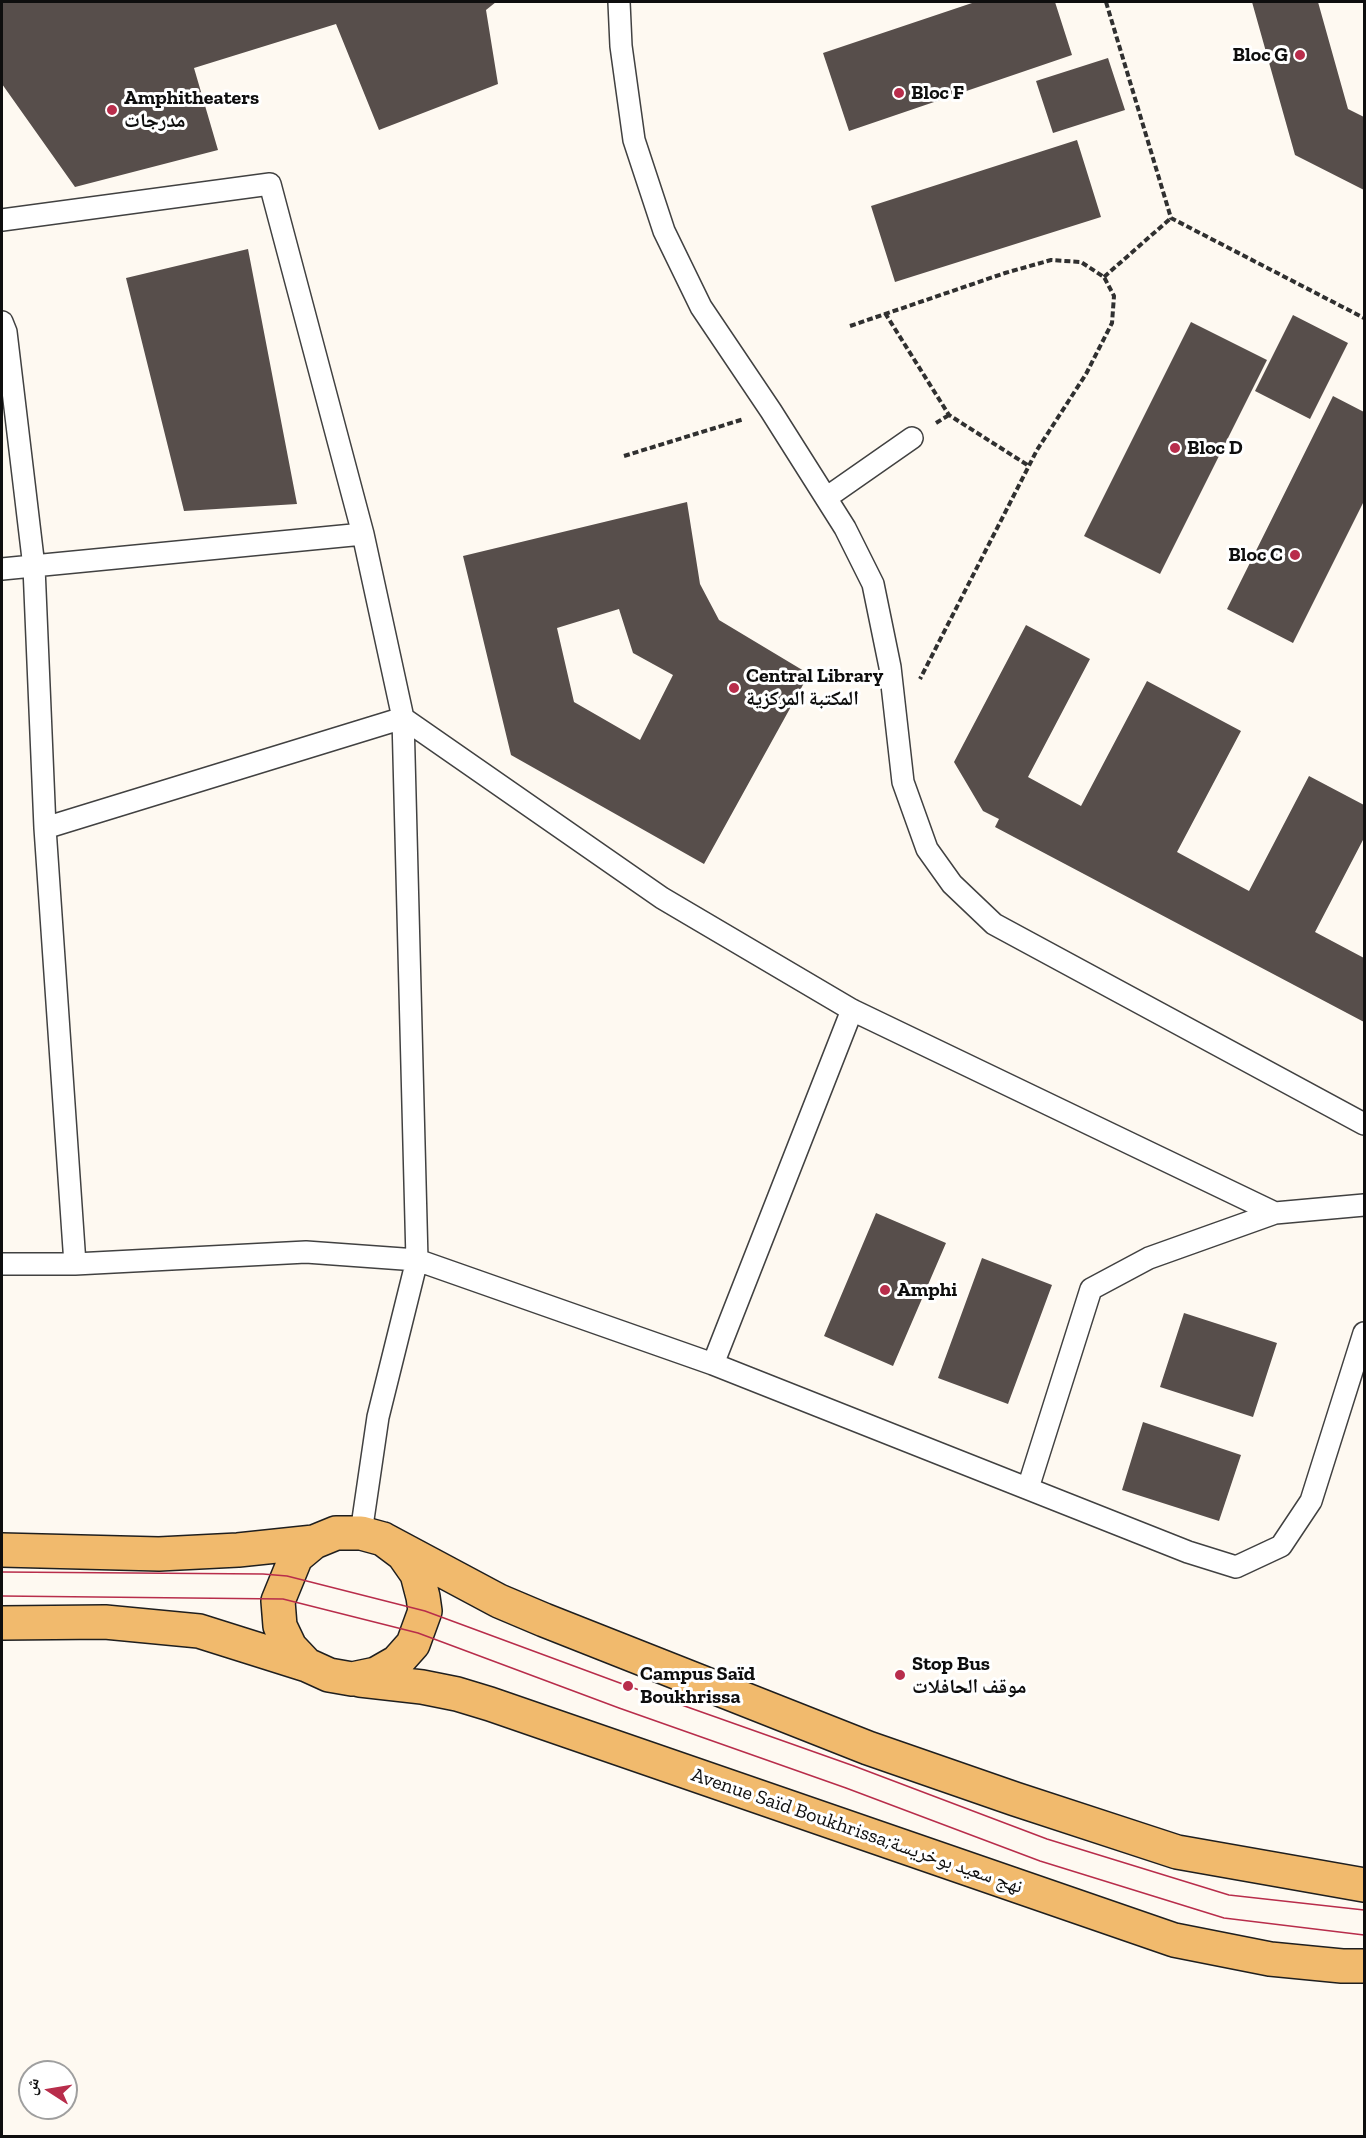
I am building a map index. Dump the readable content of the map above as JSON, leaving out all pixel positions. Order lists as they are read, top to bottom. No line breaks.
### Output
{"streets":{"main road":["Avenue Saïd Boukhrissa;نهج سعيد بوخريسة"]},"places":["Bloc G","Bloc F","Amphitheaters مدرجات","Bloc D","Bloc C","Central Library المكتبة المركزية","Amphi","Stop Bus موقف الحافلات","Campus Saïd Boukhrissa"],"north":"left"}
